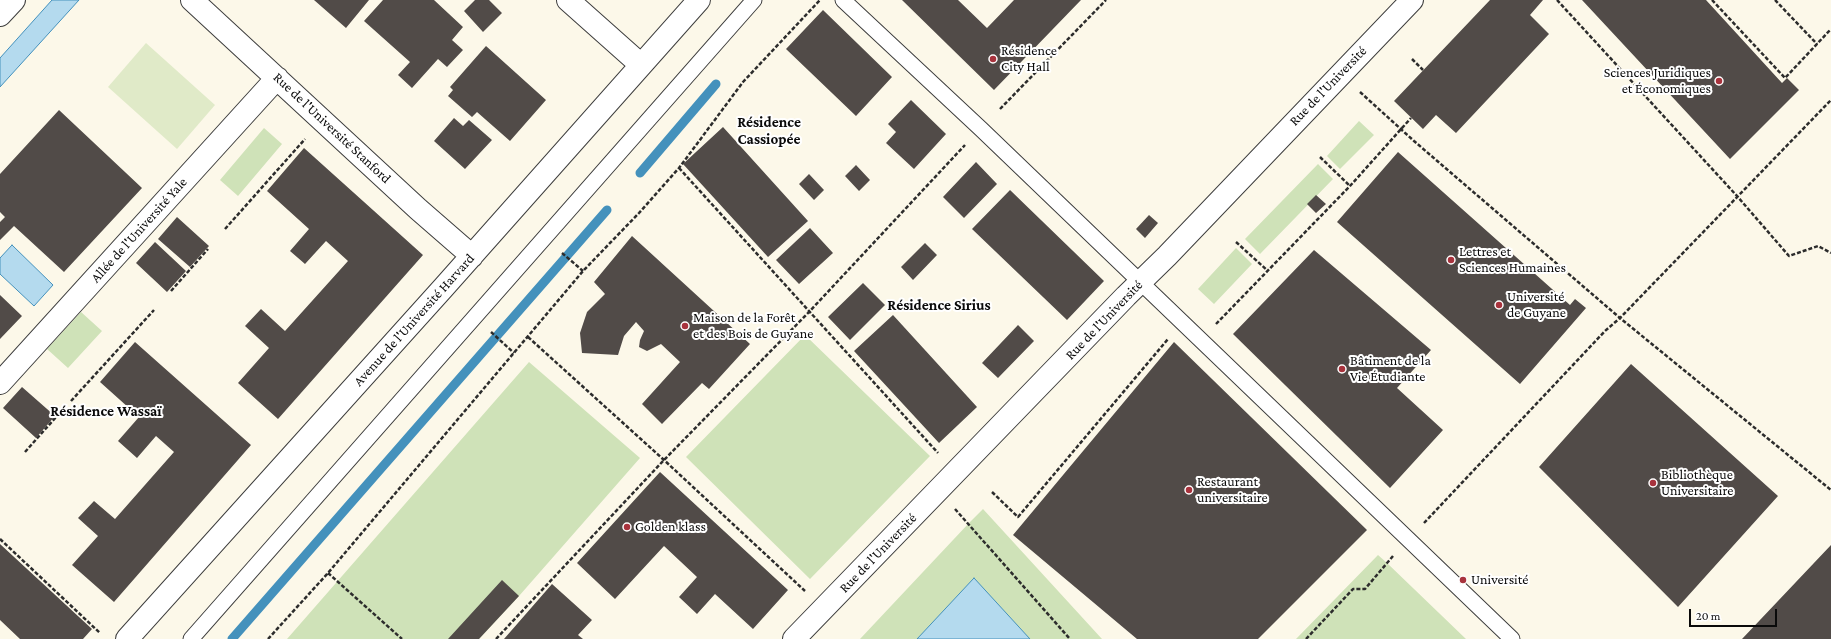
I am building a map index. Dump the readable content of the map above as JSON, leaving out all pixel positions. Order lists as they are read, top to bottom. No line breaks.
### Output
{"streets":{"street":["Rue de l'Université","Rue de l'Université Stanford","Allée de l'Université Yale","Avenue de l'Université Harvard"]},"crossings":[["Rue de l'Université Stanford","Allée de l'Université Yale"],["Rue de l'Université Stanford","Avenue de l'Université Harvard"]],"districts":["Résidence Cassiopée","Résidence Sirius","Résidence Wassaï"],"places":["Résidence City Hall","Sciences Juridiques et Économiques","Lettres et Sciences Humaines","Université de Guyane","Maison de la Forêt et des Bois de Guyane","Bâtiment de la Vie Étudiante","Bibliothèque Universitaire","Restaurant universitaire","Golden klass","Université"],"scale_bar":"20 m"}
